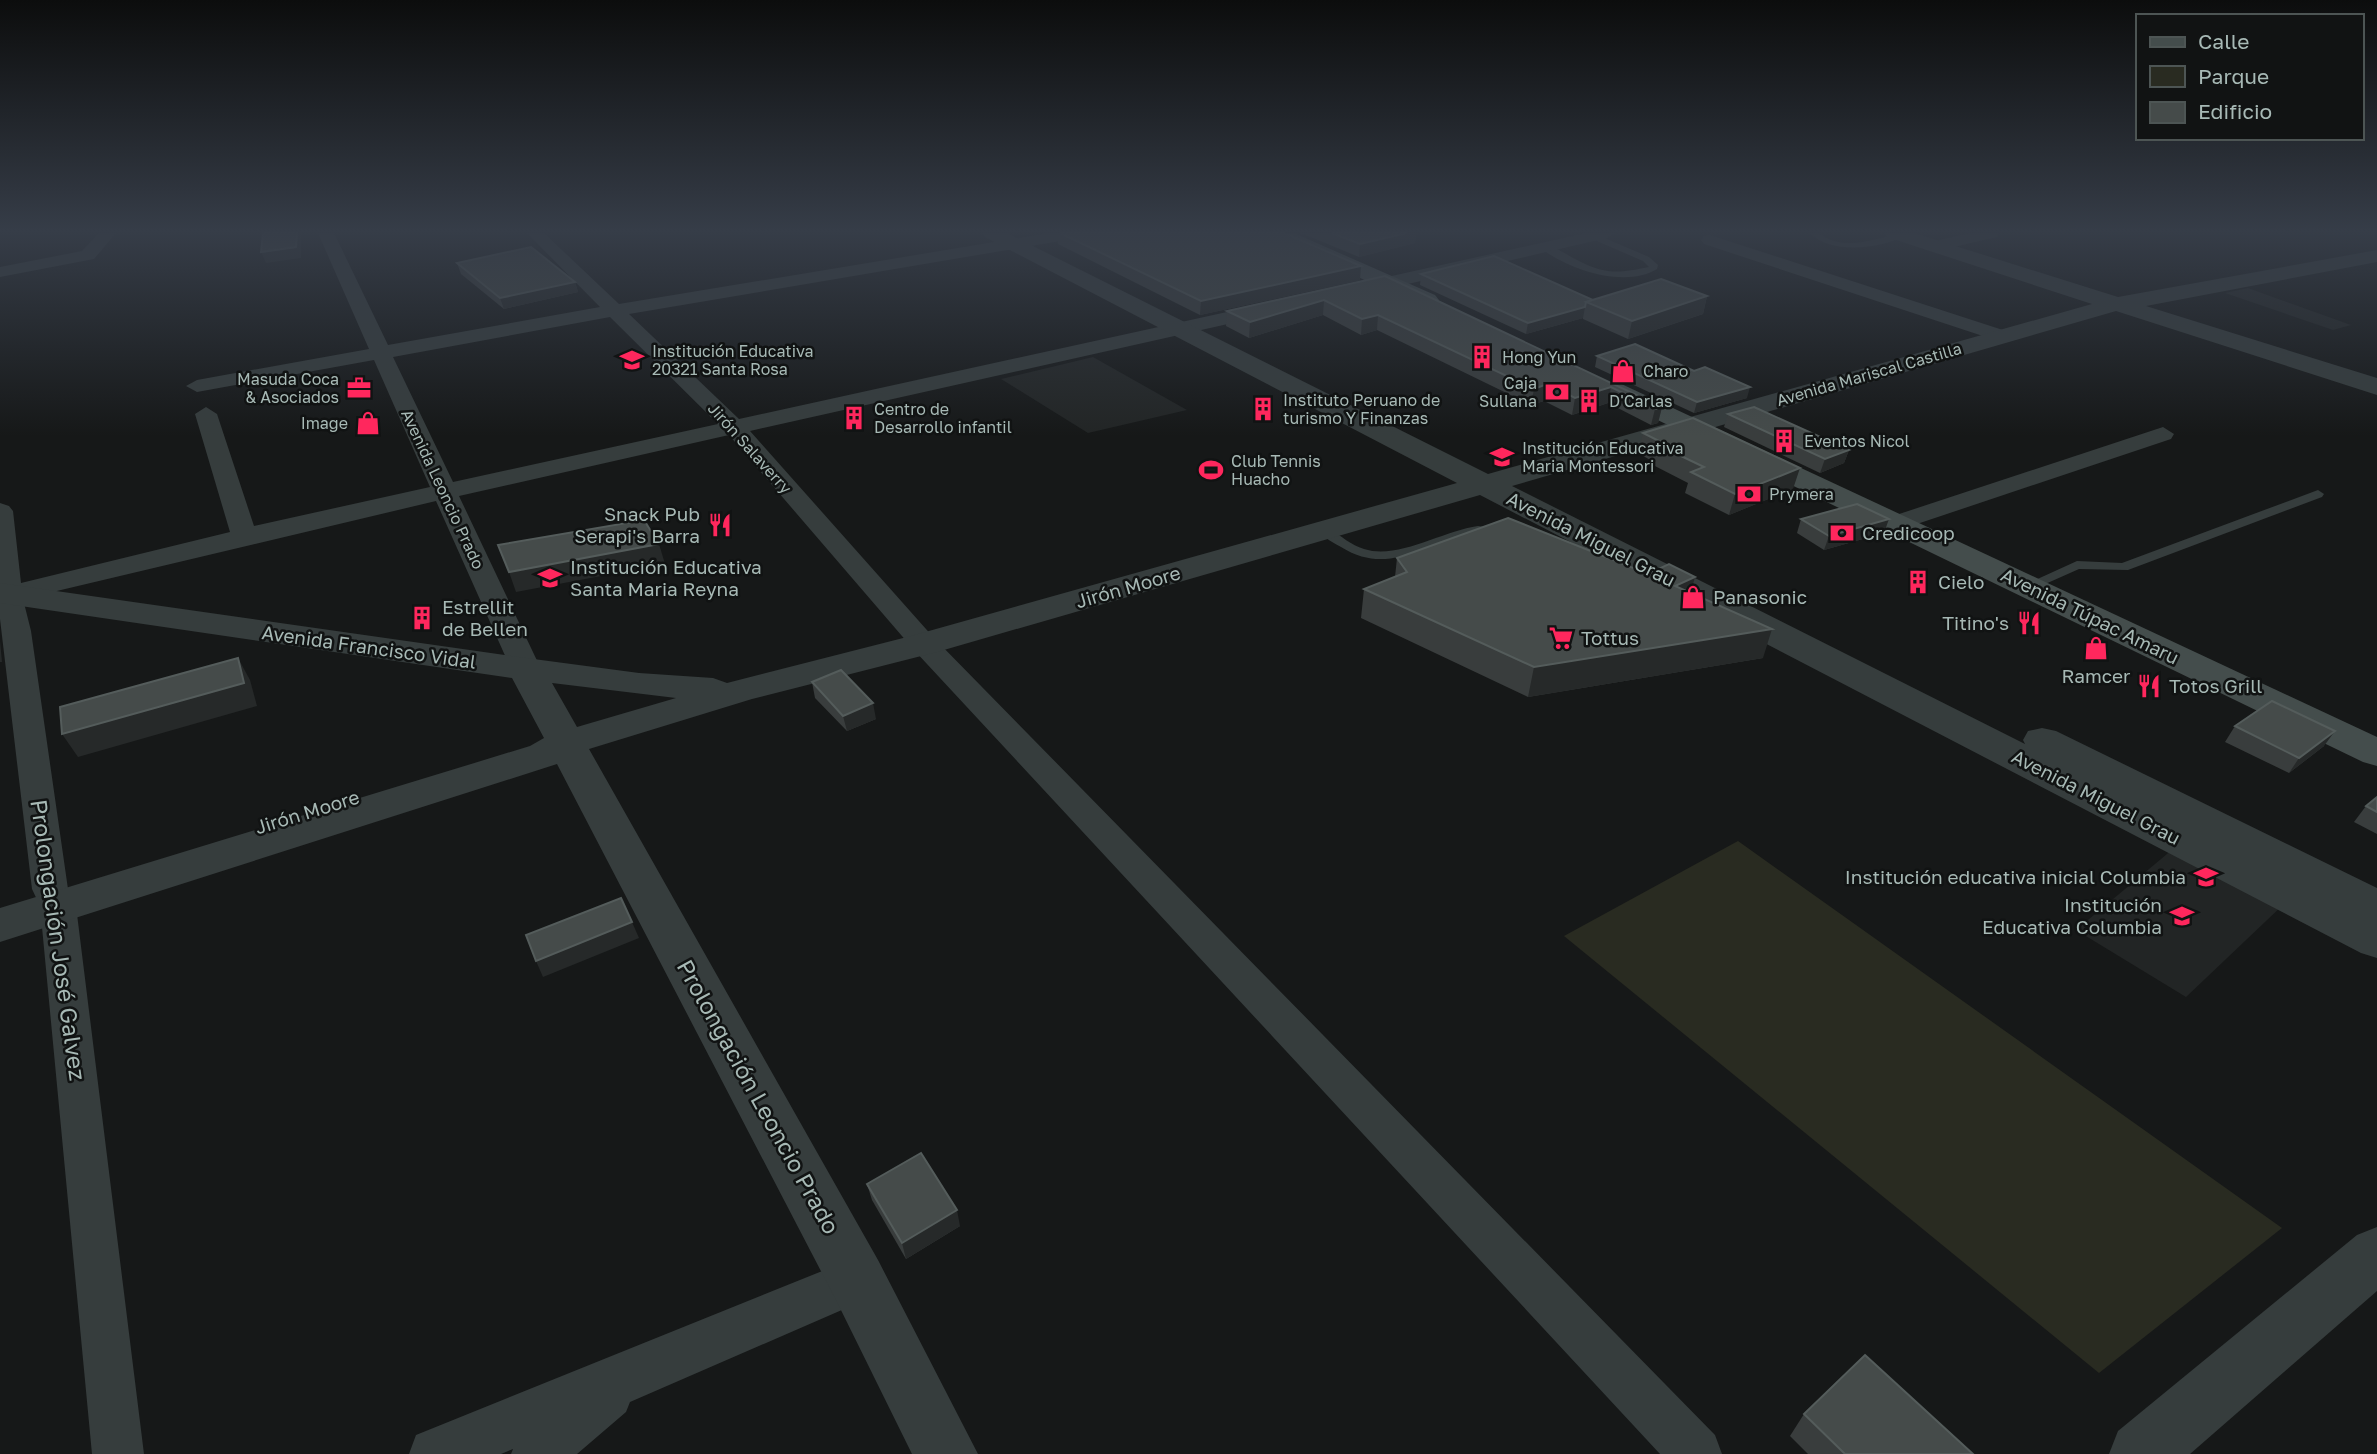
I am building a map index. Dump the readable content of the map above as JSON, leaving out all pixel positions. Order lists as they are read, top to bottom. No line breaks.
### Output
{"streets":{"main road":["Avenida Túpac Amaru"],"street":["Avenida Mariscal Castilla","Jirón Salaverry","Avenida Leoncio Prado","Avenida Miguel Grau","Jirón Moore","Avenida Francisco Vidal","Prolongación José Galvez","Prolongación Leoncio Prado"]},"crossings":[["Avenida Mariscal Castilla","Jirón Moore"],["Avenida Mariscal Castilla","Avenida Túpac Amaru"],["Jirón Salaverry","Jirón Moore"],["Avenida Leoncio Prado","Jirón Moore"],["Avenida Leoncio Prado","Avenida Francisco Vidal"],["Avenida Leoncio Prado","Prolongación Leoncio Prado"],["Avenida Miguel Grau","Jirón Moore"],["Jirón Moore","Avenida Túpac Amaru"],["Jirón Moore","Avenida Francisco Vidal"],["Jirón Moore","Prolongación José Galvez"],["Jirón Moore","Prolongación Leoncio Prado"],["Avenida Francisco Vidal","Prolongación José Galvez"]],"places":{"building":["Hong Yun","D'Carlas","Instituto Peruano de turismo Y Finanzas","Centro de Desarrollo infantil","Eventos Nicol","Cielo","Estrellit de Bellen"],"school or university":["Institución Educativa 20321 Santa Rosa","Institución Educativa Maria Montessori","Institución Educativa Santa Maria Reyna","Institución educativa inicial Columbia","Institución Educativa Columbia"],"shop":["Charo","Image","Panasonic","Ramcer"],"office":["Masuda Coca & Asociados"],"bank":["Caja Sullana","Prymera","Credicoop"],"sports":["Club Tennis Huacho"],"restaurant":["Snack Pub Serapi's Barra","Titino's","Totos Grill"],"supermarket":["Tottus"]},"legend":["Calle","Parque","Edificio"]}
